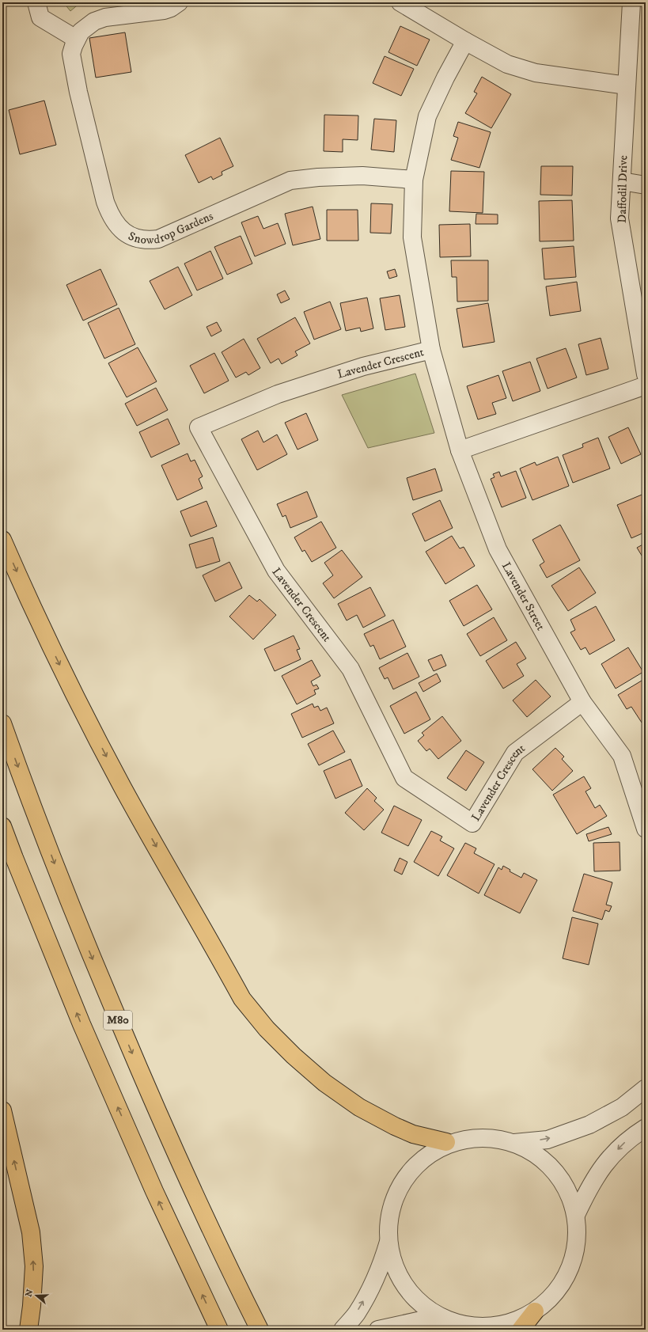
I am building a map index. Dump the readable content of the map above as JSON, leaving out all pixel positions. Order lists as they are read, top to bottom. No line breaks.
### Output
{"streets":{"highway":["M80"],"street":["Daffodil Drive","Snowdrop Gardens","Lavender Crescent","Lavender Street"]},"crossings":[["Snowdrop Gardens","Lavender Street"],["Lavender Crescent","Lavender Street"]],"north":"left"}
